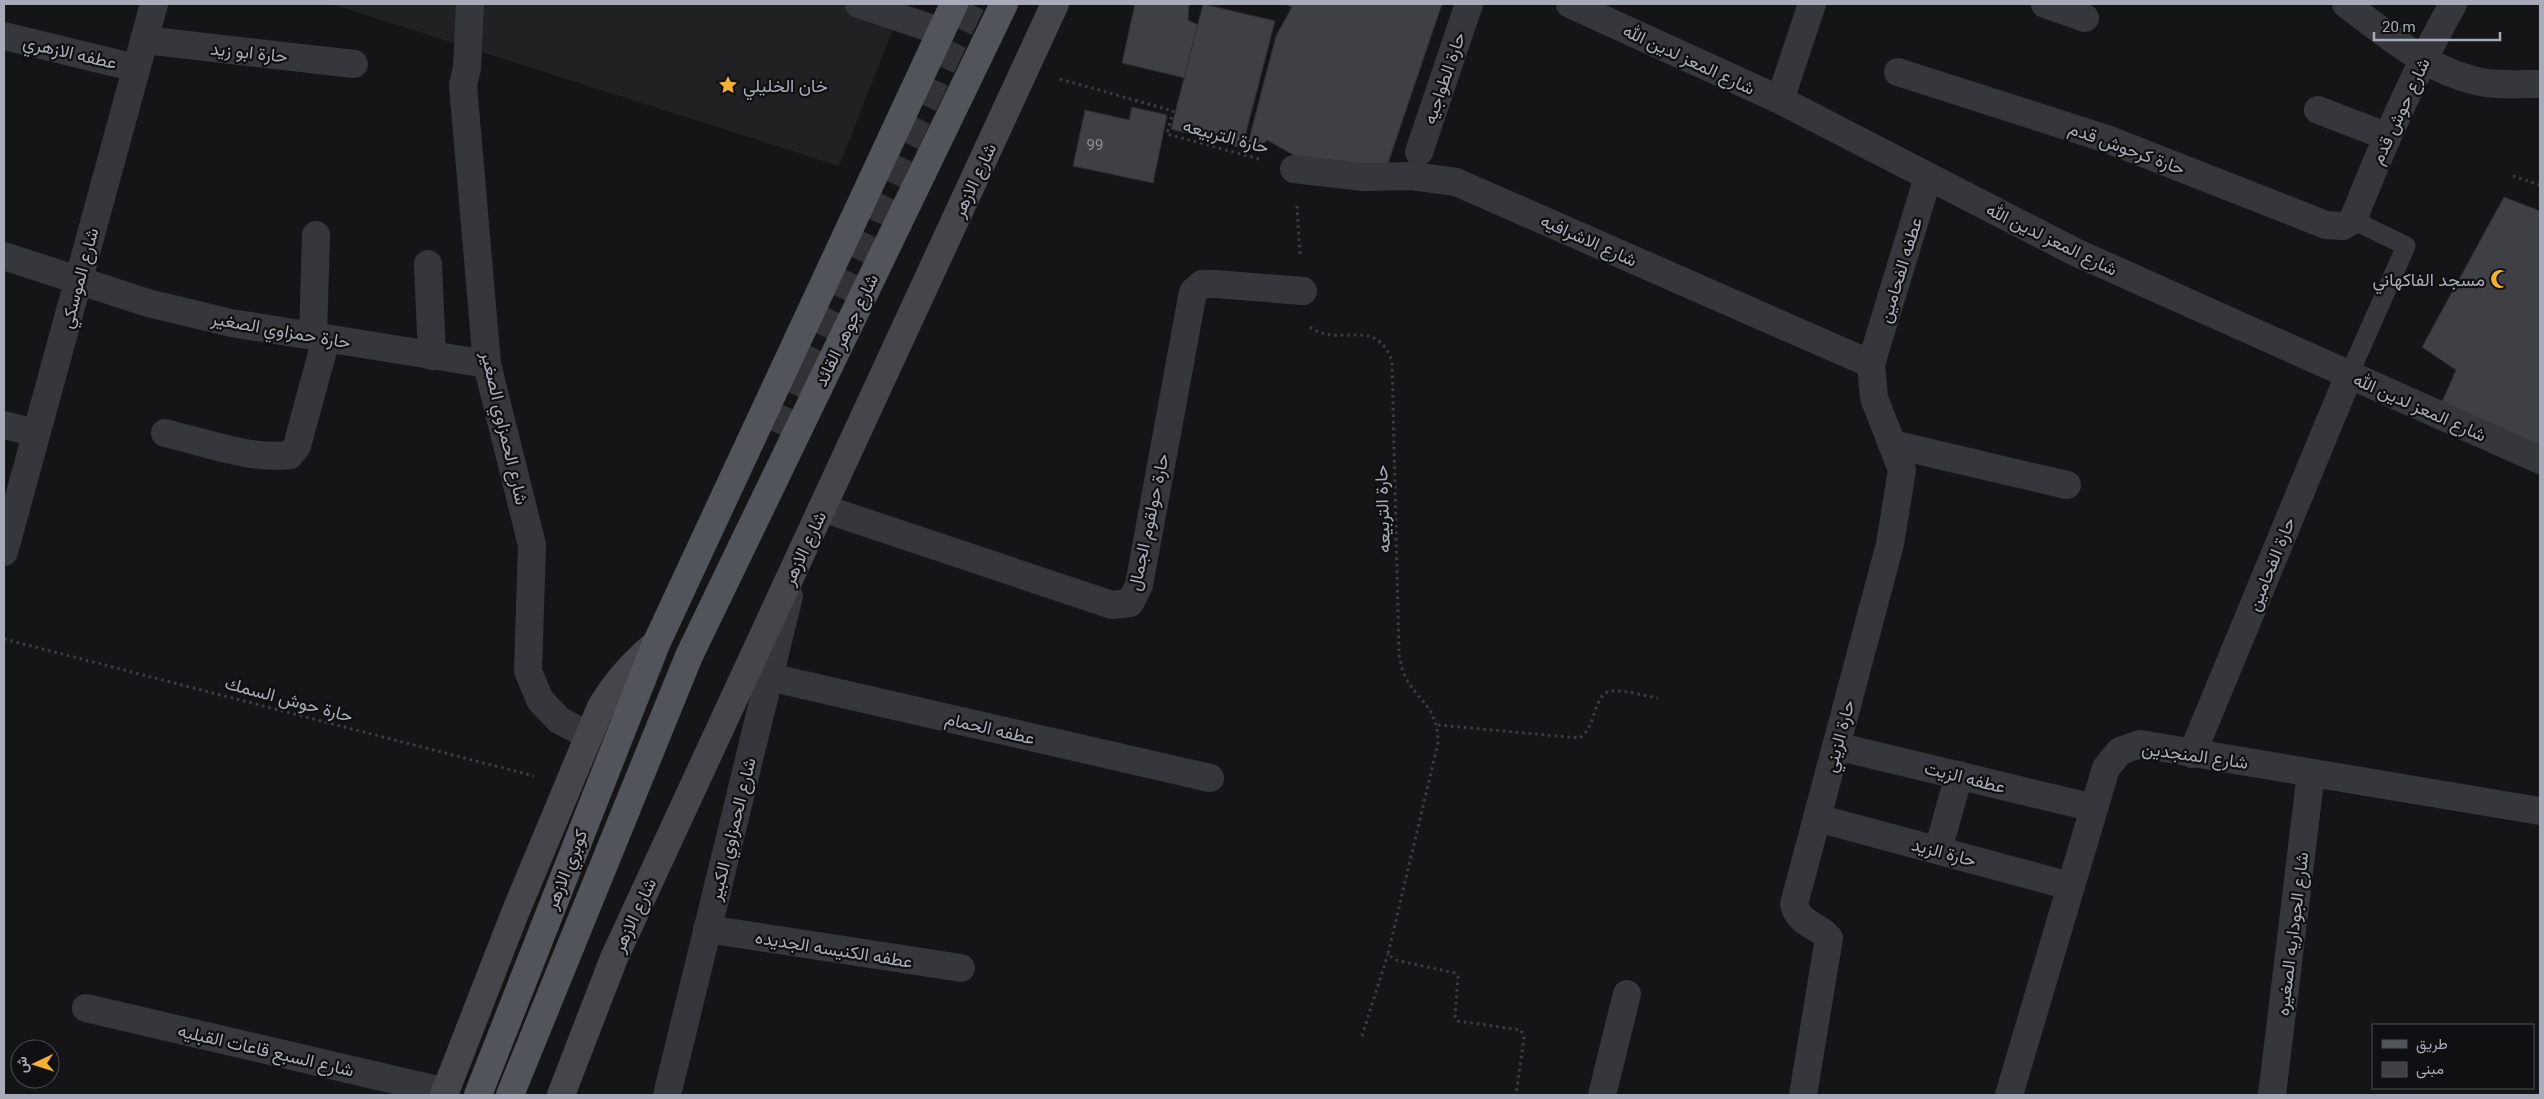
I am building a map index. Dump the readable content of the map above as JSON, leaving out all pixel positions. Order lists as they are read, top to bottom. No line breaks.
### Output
{"streets":{"main road":["شارع الازهر","شارع جوهر القائد","كوبري الازهر"],"street":["عطفه الازهري","حارة ابو زيد","شارع المعز لدين الله","حارة الطواجيه","شارع حوش قدم","حارة كرحوش قدم","شارع الاشرافيه","عطفه الفحامين","شارع الموسكي","حارة حمزاوي الصغير","شارع الحمزاوي الصغير","حارة حولقوم الجمال","حارة الفحامين","عطفه الحمام","حارة الزيني","شارع المنجدين","عطفه الزيت","شارع الحمزاوي الكبير","حارة الزيد","شارع الجوداريه الصغيره","عطفه الكنيسه الجديده","شارع السبع قاعات القبليه"],"path":["حارة التربيعه","حارة حوش السمك"]},"crossings":[["عطفه الازهري","شارع الموسكي"],["حارة ابو زيد","شارع الموسكي"],["شارع المعز لدين الله","عطفه الفحامين"],["شارع المعز لدين الله","حارة الفحامين"],["شارع حوش قدم","حارة كرحوش قدم"],["حارة التربيعه","شارع الازهر"],["حارة التربيعه","شارع الاشرافيه"],["حارة التربيعه","حارة حولقوم الجمال"],["شارع الازهر","حارة حولقوم الجمال"],["شارع الازهر","شارع الحمزاوي الكبير"],["شارع الاشرافيه","عطفه الفحامين"],["شارع الاشرافيه","حارة الزيني"],["عطفه الفحامين","حارة الزيني"],["شارع الموسكي","حارة حمزاوي الصغير"],["حارة حمزاوي الصغير","شارع الحمزاوي الصغير"],["شارع جوهر القائد","كوبري الازهر"],["حارة الفحامين","شارع المنجدين"],["عطفه الحمام","شارع الحمزاوي الكبير"],["حارة الزيني","عطفه الزيت"],["حارة الزيني","حارة الزيد"],["شارع المنجدين","عطفه الزيت"],["شارع المنجدين","حارة الزيد"],["شارع المنجدين","شارع الجوداريه الصغيره"],["شارع الحمزاوي الكبير","عطفه الكنيسه الجديده"]],"places":{"place":["خان الخليلي"],"mosque":["مسجد الفاكهاني"]},"house_numbers":["99"],"legend":["طريق","مبنى"],"scale_bar":"20 m","north":"left"}
